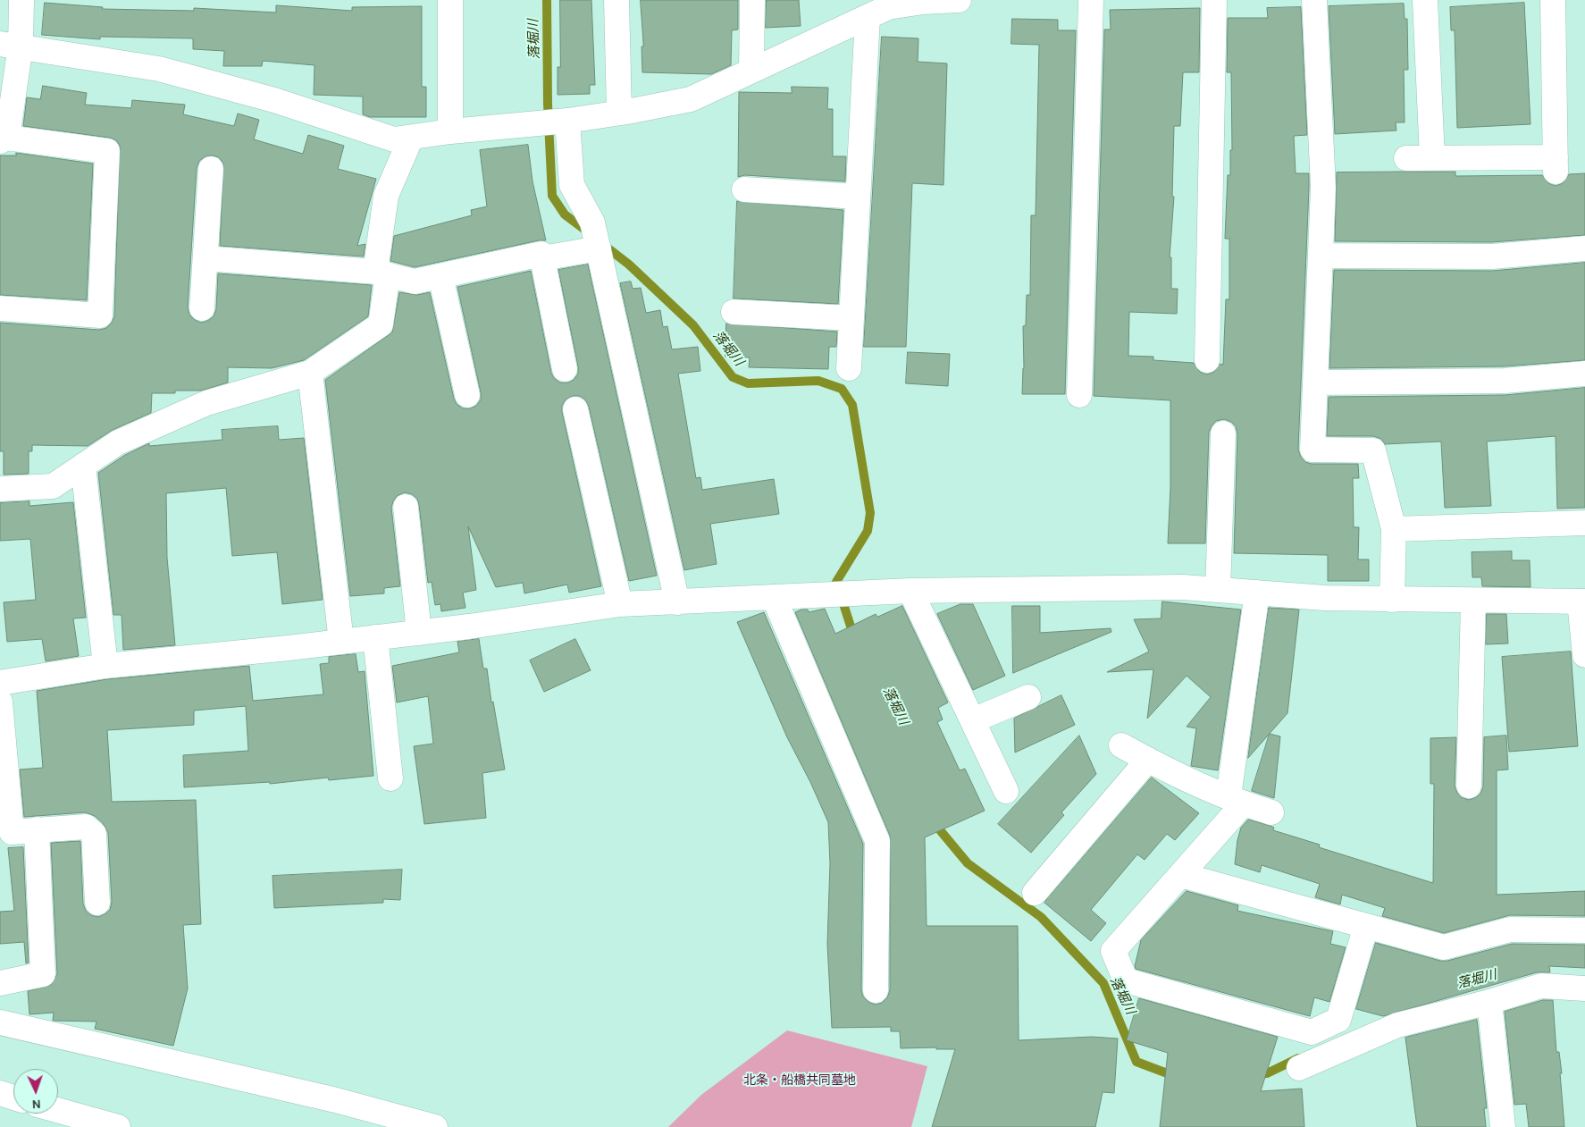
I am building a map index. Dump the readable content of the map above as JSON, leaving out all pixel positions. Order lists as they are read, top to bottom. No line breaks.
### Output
{"water":["落堀川"],"parks":["北条・船橋共同墓地"],"north":"bottom"}
